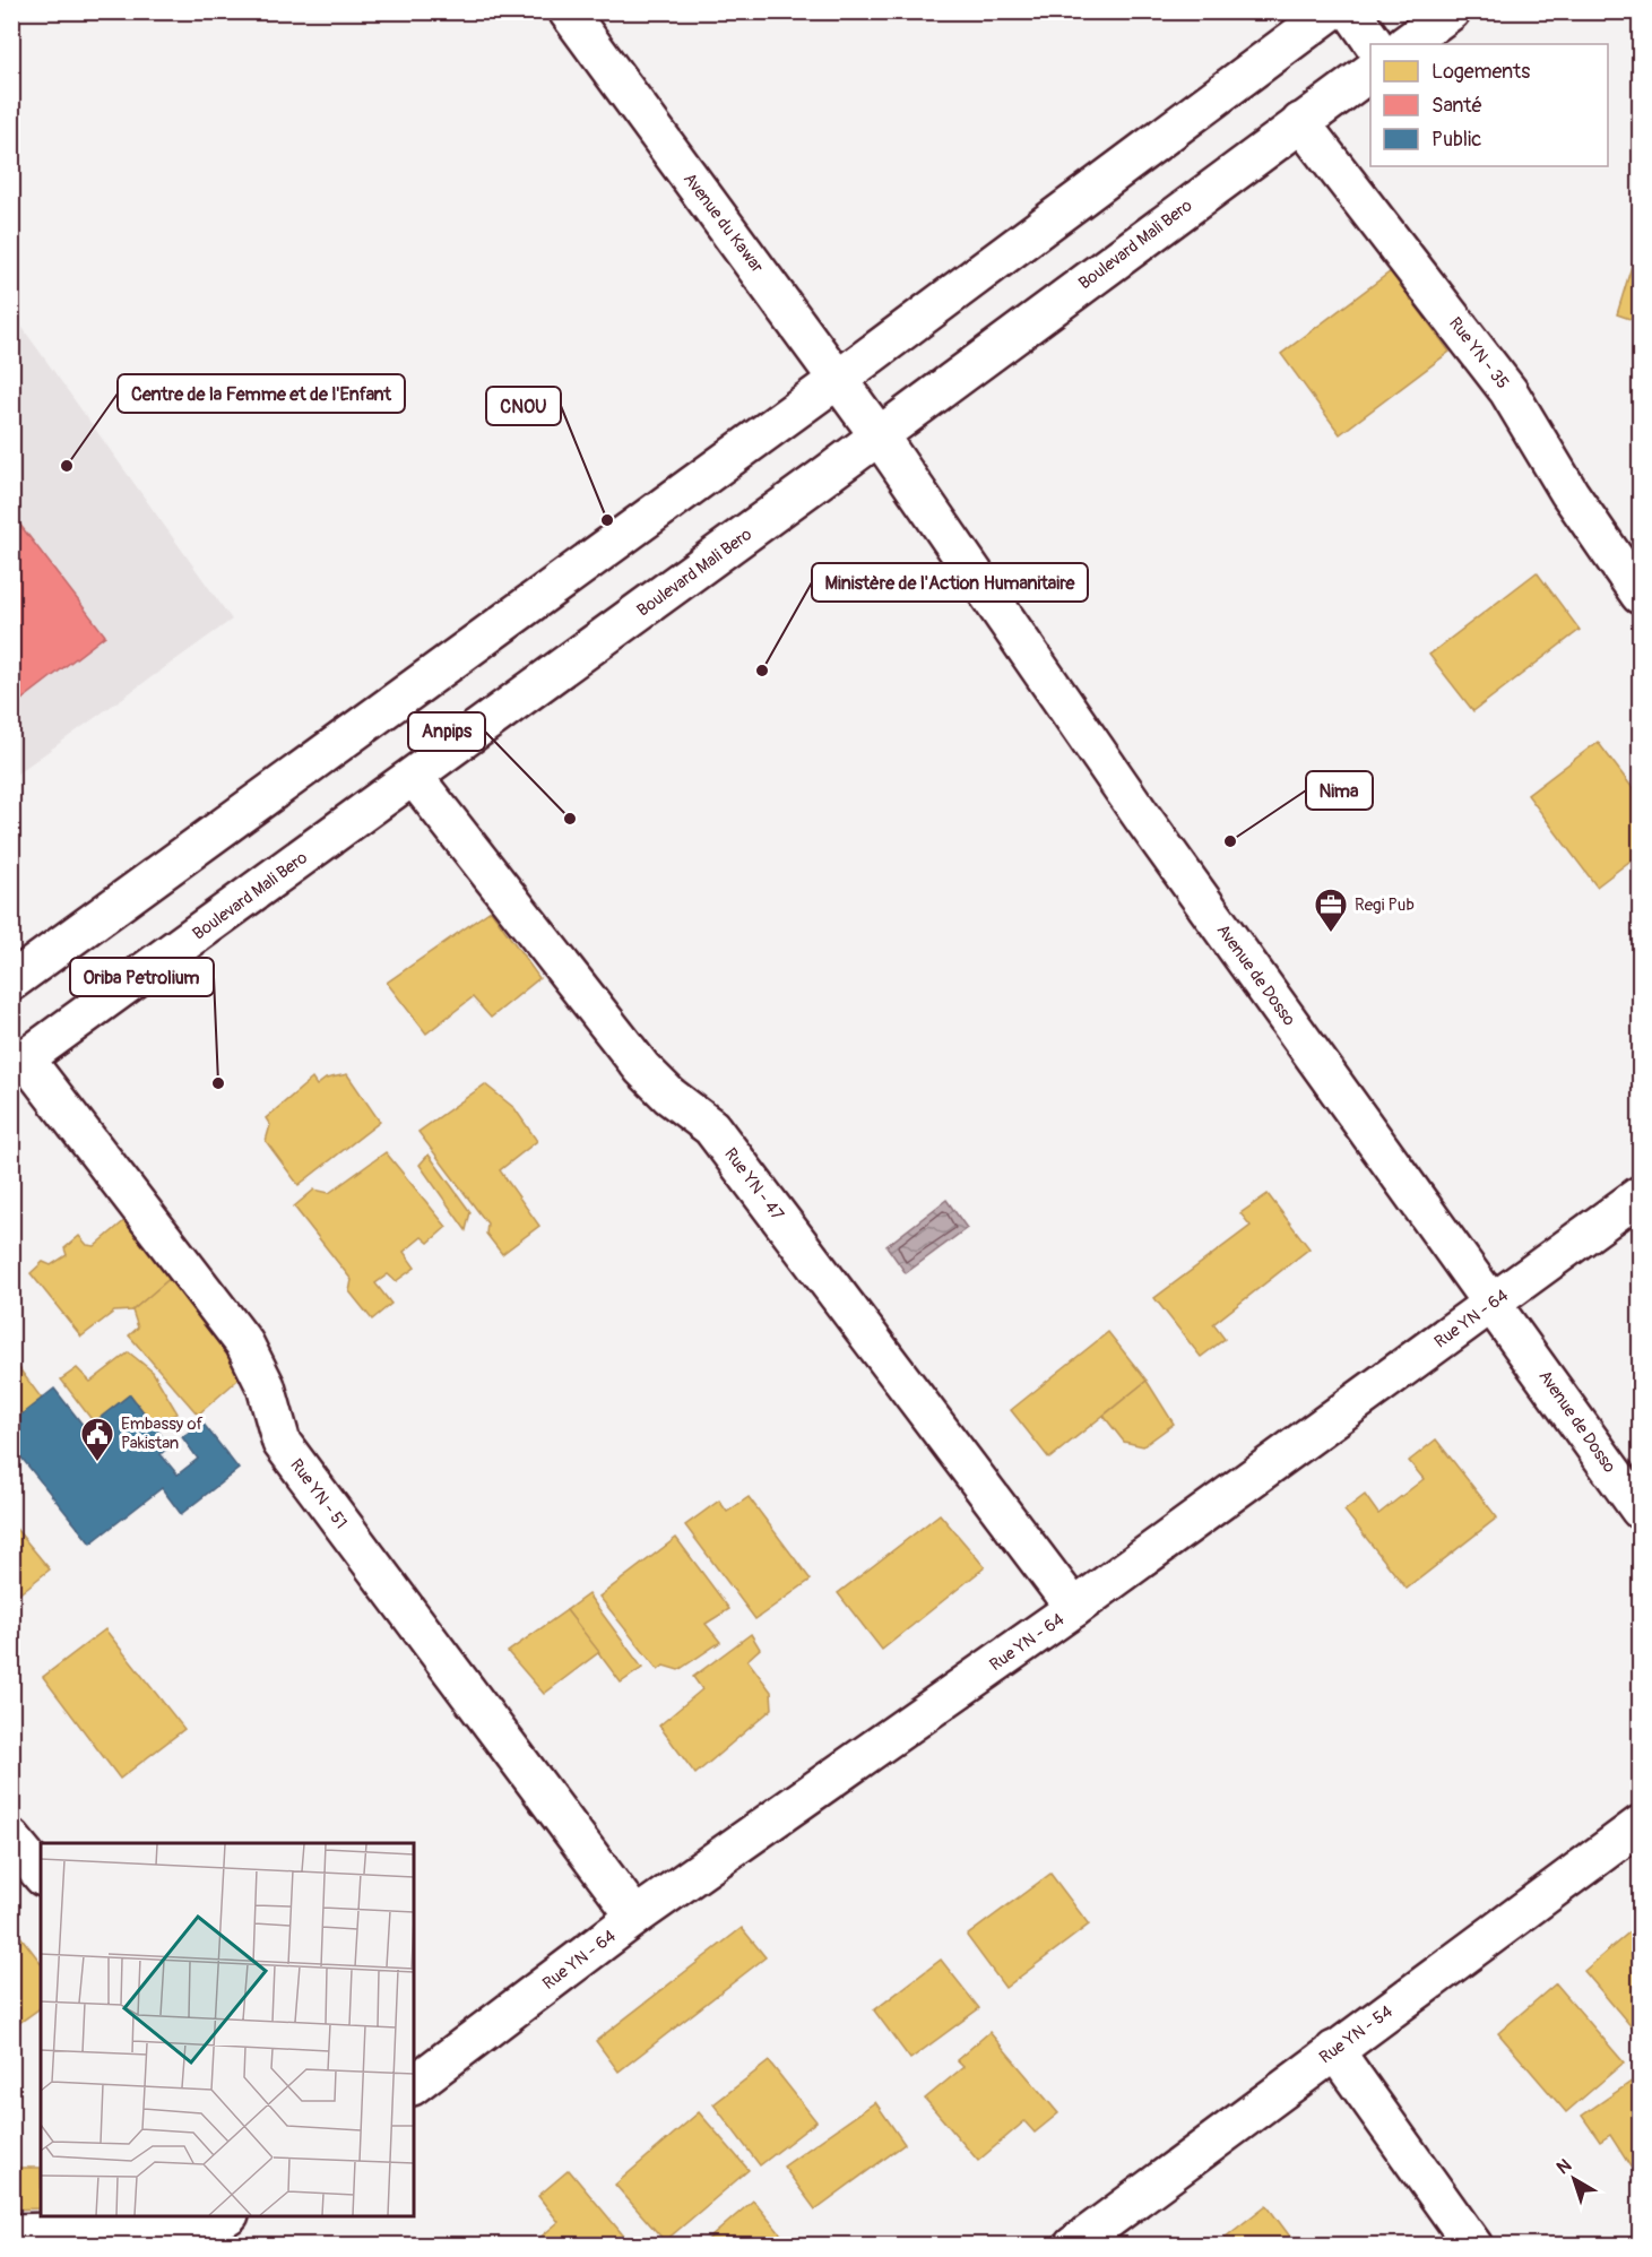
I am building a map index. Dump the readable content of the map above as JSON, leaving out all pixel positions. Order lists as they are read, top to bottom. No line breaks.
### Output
{"streets":{"street":["Avenue du Kawar","Boulevard Mali Bero","Rue YN - 35","Avenue de Dosso","Rue YN - 47","Rue YN - 64","Rue YN - 51","Rue YN - 54"]},"crossings":[["Avenue du Kawar","Boulevard Mali Bero"],["Avenue du Kawar","Avenue de Dosso"],["Boulevard Mali Bero","Rue YN - 35"],["Boulevard Mali Bero","Avenue de Dosso"],["Boulevard Mali Bero","Rue YN - 47"],["Boulevard Mali Bero","Rue YN - 51"],["Avenue de Dosso","Rue YN - 64"],["Rue YN - 47","Rue YN - 64"],["Rue YN - 64","Rue YN - 51"]],"places":{"other":["Centre de la Femme et de l'Enfant","CNOU","Ministère de l'Action Humanitaire","Anpips","Nima","Oriba Petrolium"],"office":["Regi Pub"],"public building":["Embassy of Pakistan"]},"legend":["Logements","Santé","Public"],"north":"top left"}
